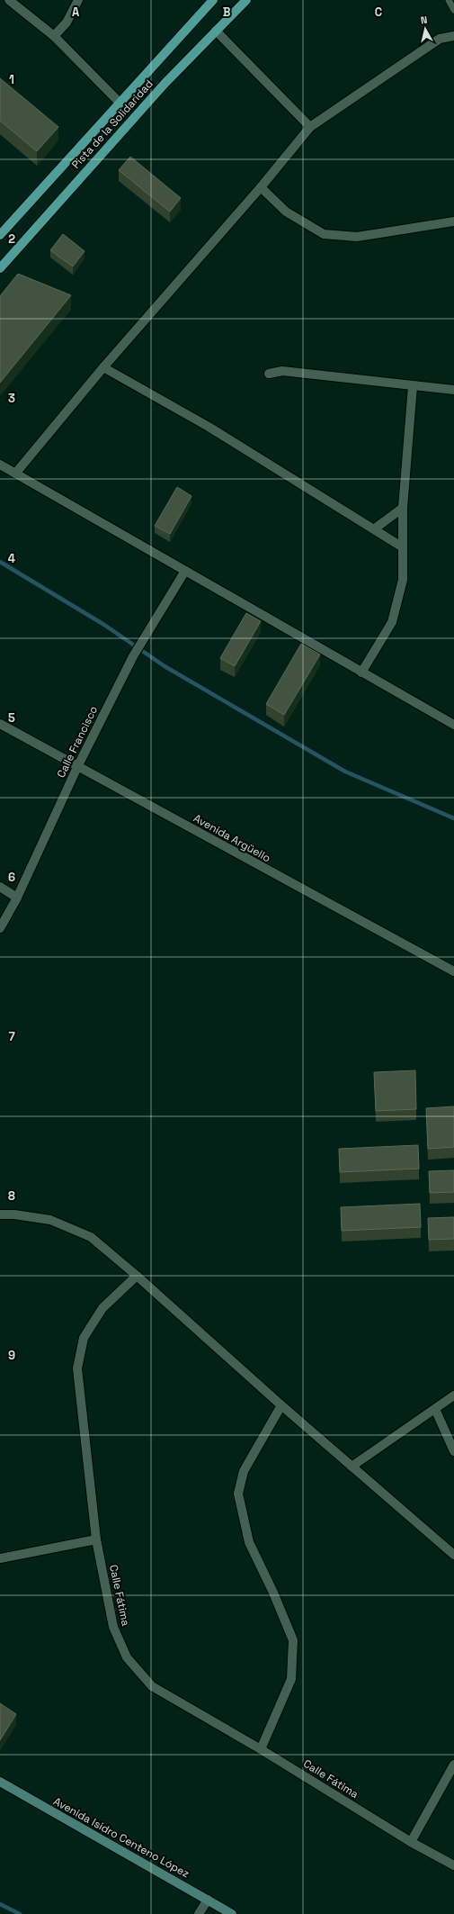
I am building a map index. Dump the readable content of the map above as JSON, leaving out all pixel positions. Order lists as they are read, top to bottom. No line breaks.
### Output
{"streets":{"main road":["Pista de la Solidaridad"],"street":["Calle Francisco","Avenida Argüello","Calle Fátima","Avenida Isidro Centeno López"]},"crossings":[["Calle Francisco","Avenida Argüello"]],"north":"top","grid":{"columns":["A","B","C"],"rows":["1","2","3","4","5","6","7","8","9"]}}
